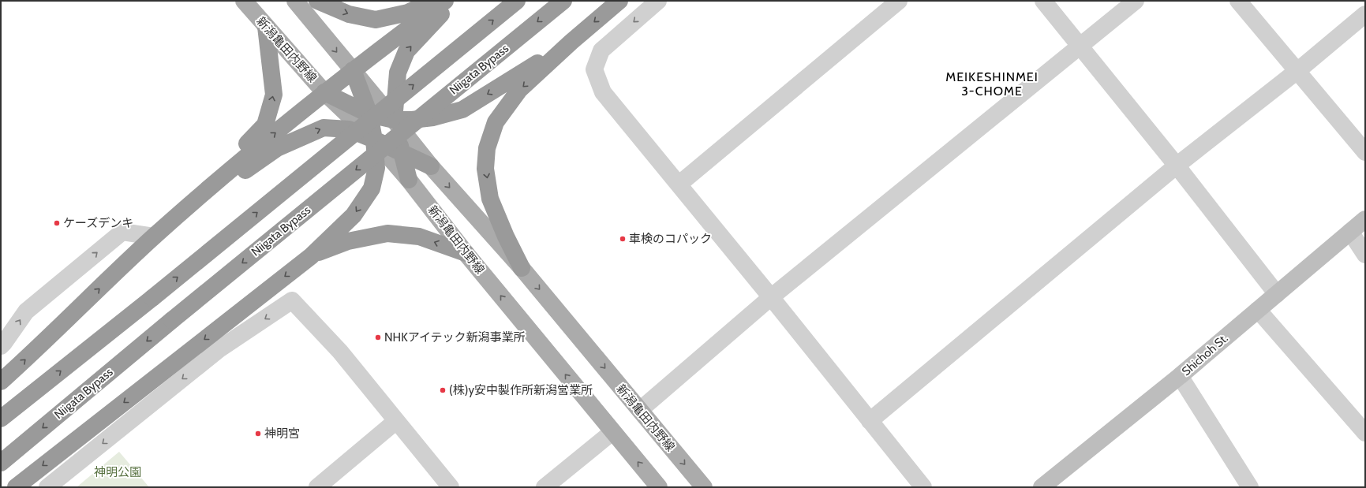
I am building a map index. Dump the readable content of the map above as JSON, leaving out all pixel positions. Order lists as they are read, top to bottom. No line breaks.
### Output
{"streets":{"highway":["Niigata Bypass"],"main road":["新潟亀田内野線"],"street":["Shichoh St."]},"districts":["MEIKESHINMEI 3-CHOME"],"parks":["神明公園"],"places":["ケーズデンキ","車検のコパック","NHKアイテック新潟事業所","(株)y安中製作所新潟営業所","神明宮"]}
